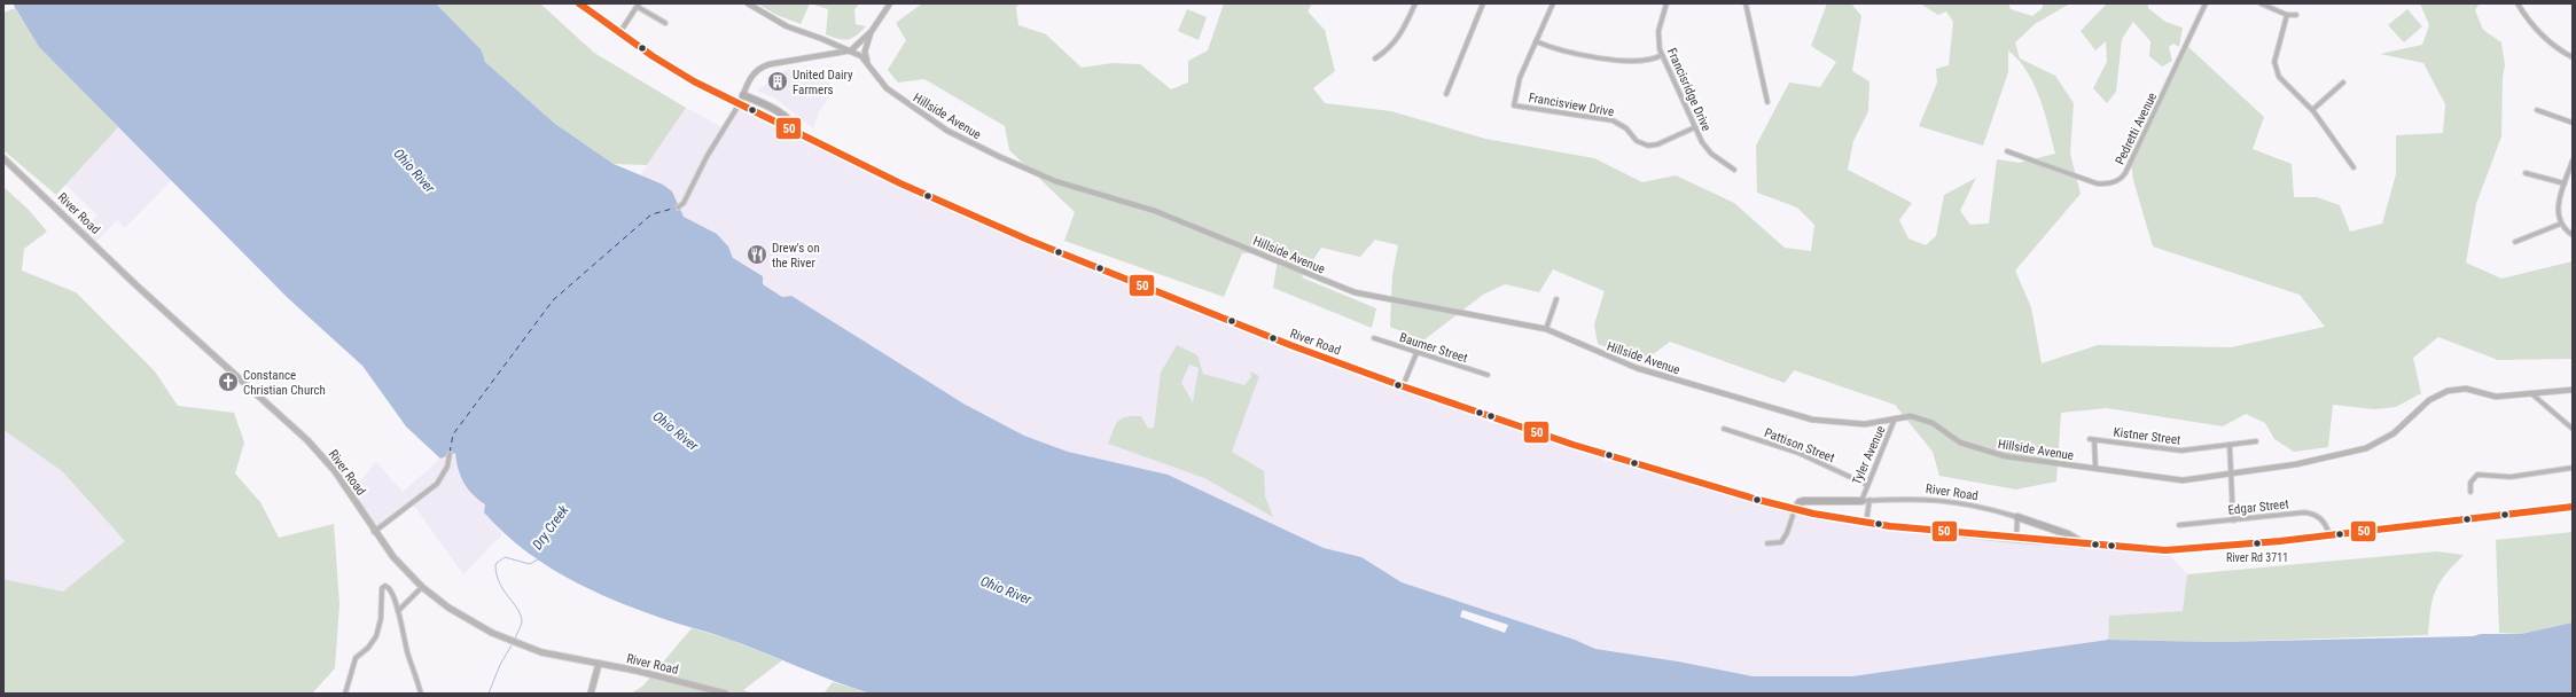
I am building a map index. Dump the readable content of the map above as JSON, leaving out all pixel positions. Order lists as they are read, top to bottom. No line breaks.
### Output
{"streets":{"main road":["River Road"],"street":["Francisridge Drive","Francisview Drive","Hillside Avenue","Pedretti Avenue","Baumer Street","Kistner Street","Pattison Street","Tyler Avenue","Edgar Street"]},"crossings":[["Francisridge Drive","Francisview Drive"],["Hillside Avenue","Kistner Street"],["Hillside Avenue","Tyler Avenue"],["River Road","Tyler Avenue"],["River Road","Edgar Street"],["Pattison Street","Tyler Avenue"]],"water":["Ohio River","Dry Creek"],"places":{"building":["United Dairy Farmers"],"restaurant":["Drew's on the River"],"church":["Constance Christian Church"],"other":["River Rd 3711"]},"lines":["transit line 50"]}
